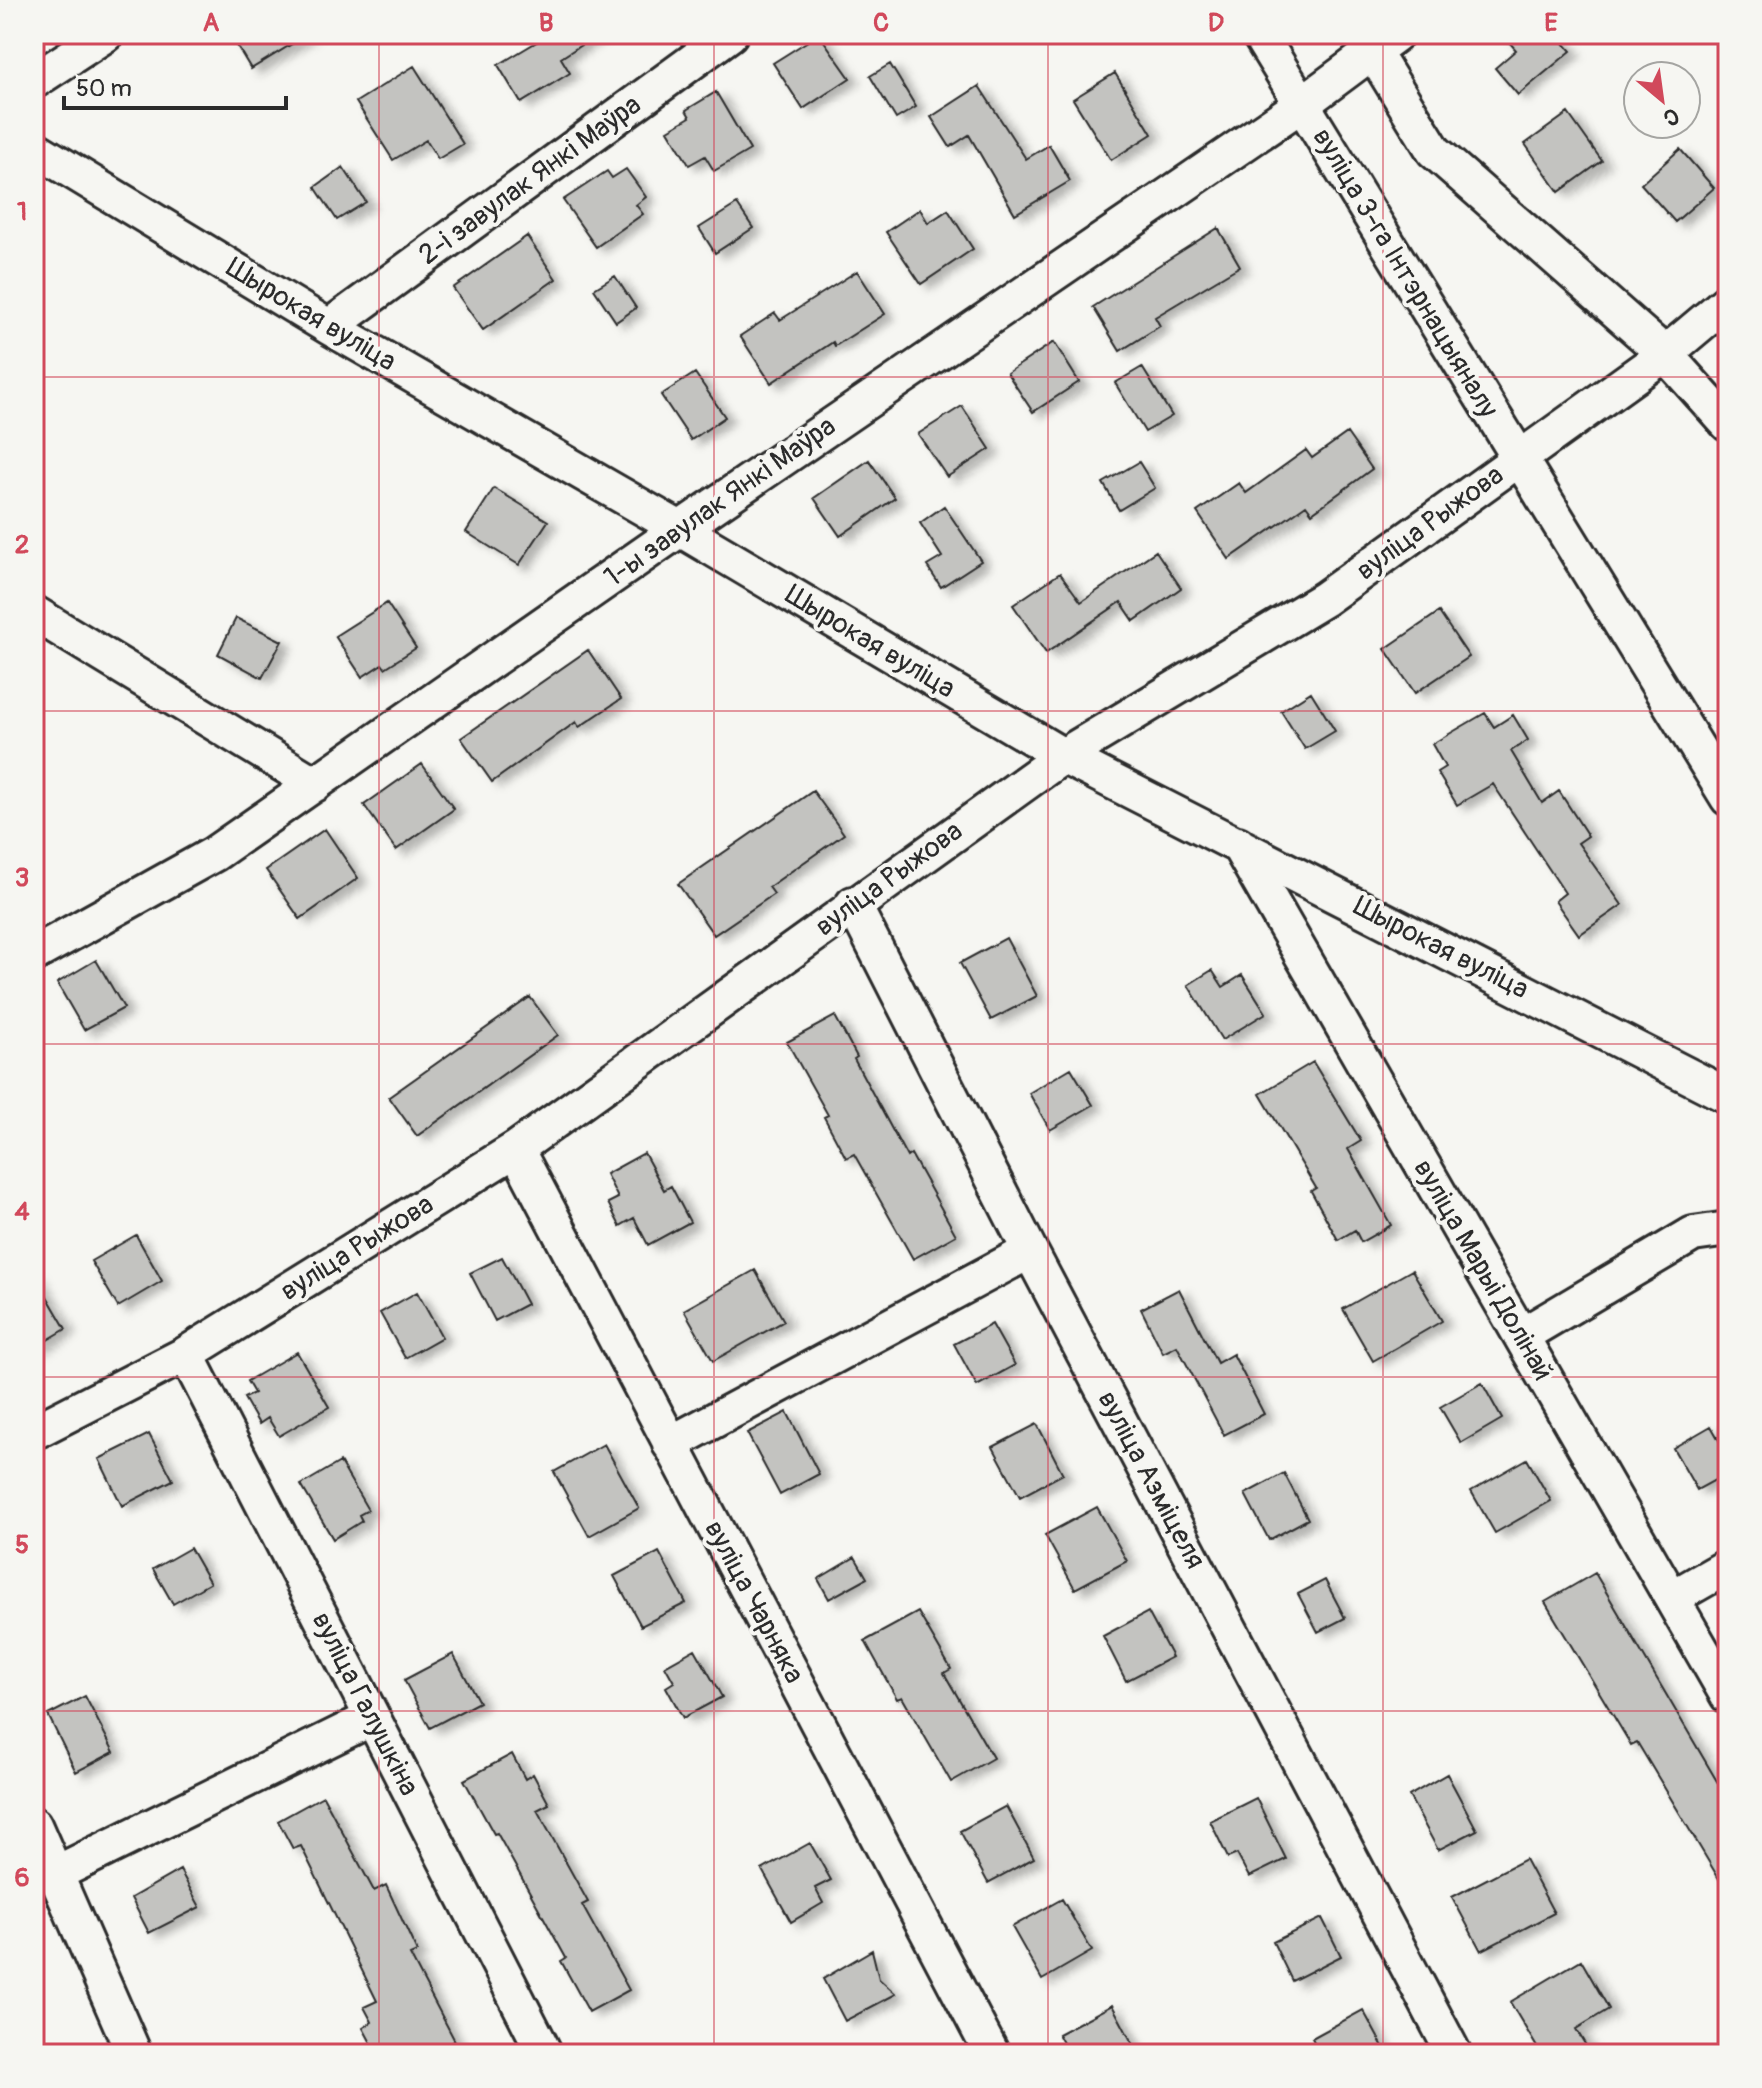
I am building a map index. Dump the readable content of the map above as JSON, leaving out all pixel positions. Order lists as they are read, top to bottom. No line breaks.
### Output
{"streets":{"street":["2-і завулак Янкі Маўра","вуліца 3-га Інтэрнацыяналу","Шырокая вуліца","1-ы завулак Янкі Маўра","вуліца Рыжова","вуліца Марыі Долінай","вуліца Азміцеля","вуліца Чарняка","вуліца Галушкіна"]},"crossings":[["2-і завулак Янкі Маўра","Шырокая вуліца"],["вуліца 3-га Інтэрнацыяналу","1-ы завулак Янкі Маўра"],["вуліца 3-га Інтэрнацыяналу","вуліца Рыжова"],["Шырокая вуліца","1-ы завулак Янкі Маўра"],["Шырокая вуліца","вуліца Рыжова"],["Шырокая вуліца","вуліца Марыі Долінай"],["вуліца Рыжова","вуліца Азміцеля"],["вуліца Рыжова","вуліца Чарняка"],["вуліца Рыжова","вуліца Галушкіна"]],"scale_bar":"50 m","north":"bottom right","grid":{"columns":["A","B","C","D","E"],"rows":["1","2","3","4","5","6"]}}
